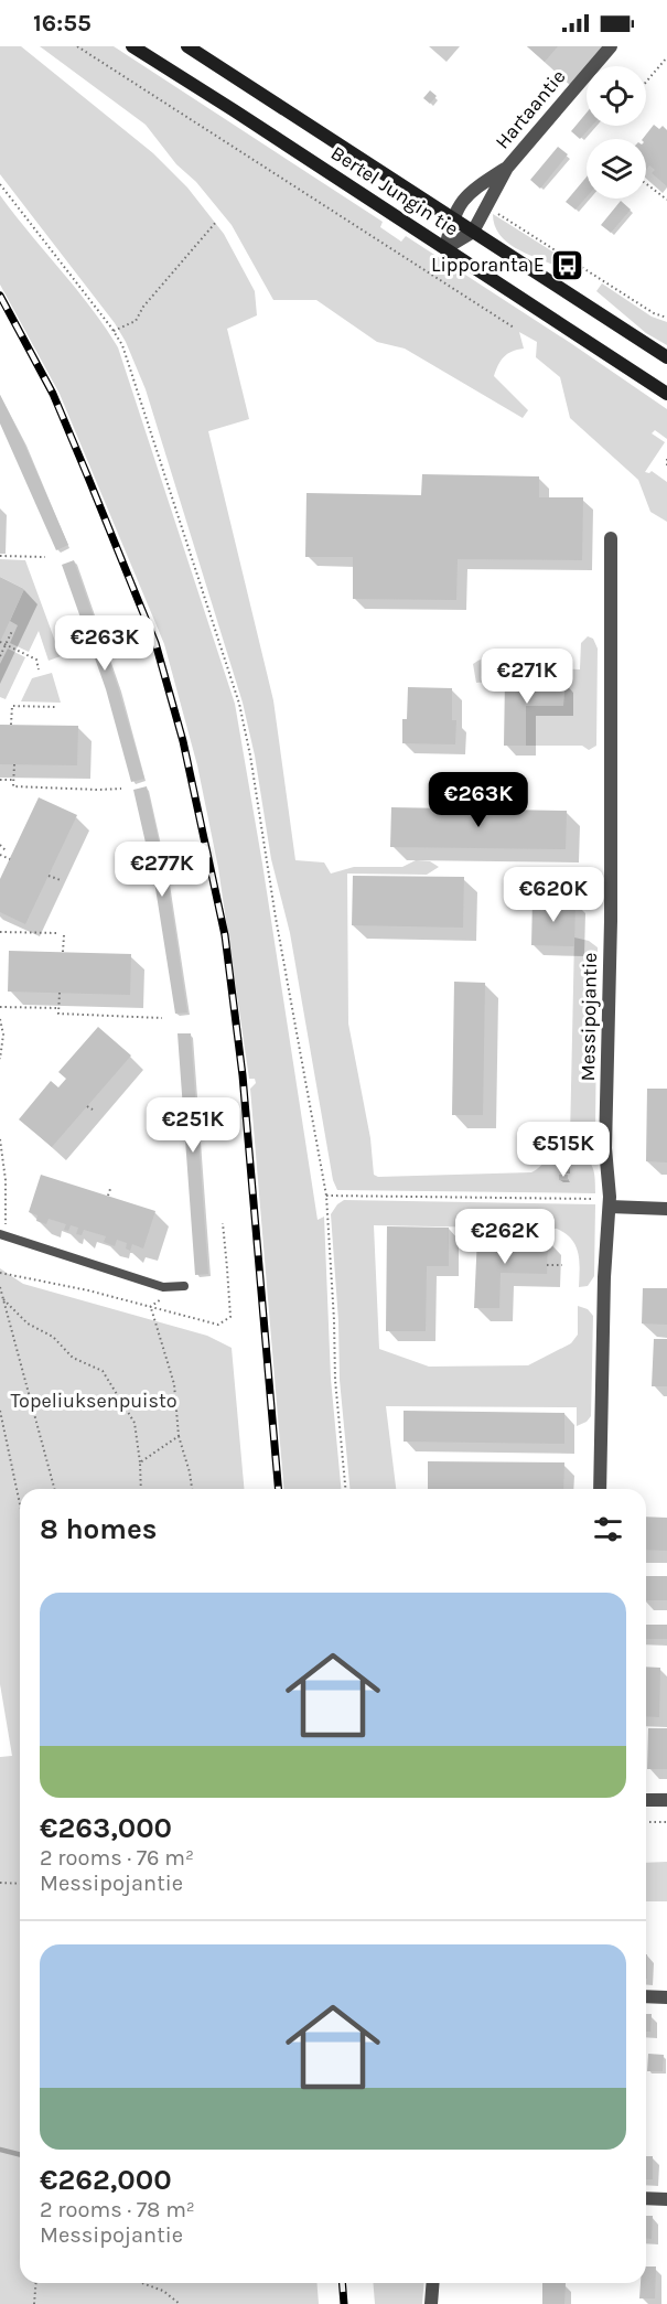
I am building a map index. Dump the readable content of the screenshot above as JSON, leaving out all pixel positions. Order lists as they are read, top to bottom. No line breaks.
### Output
{"streets":{"main road":["Bertel Jungin tie"],"street":["Hartaantie","Messipojantie"]},"crossings":[["Hartaantie","Bertel Jungin tie"]],"parks":["Topeliuksenpuisto"],"places":{"bus stop":["Lipporanta E"]},"page":{"status":"16:55","price":["€263K","€271K","€263K","€277K","€620K","€251K","€515K","€262K"],"heading":"8 homes","list":[{"name":"€263,000","note":"2 rooms · 76 m² · Messipojantie"},{"name":"€262,000","note":"2 rooms · 78 m² · Messipojantie"}]}}
